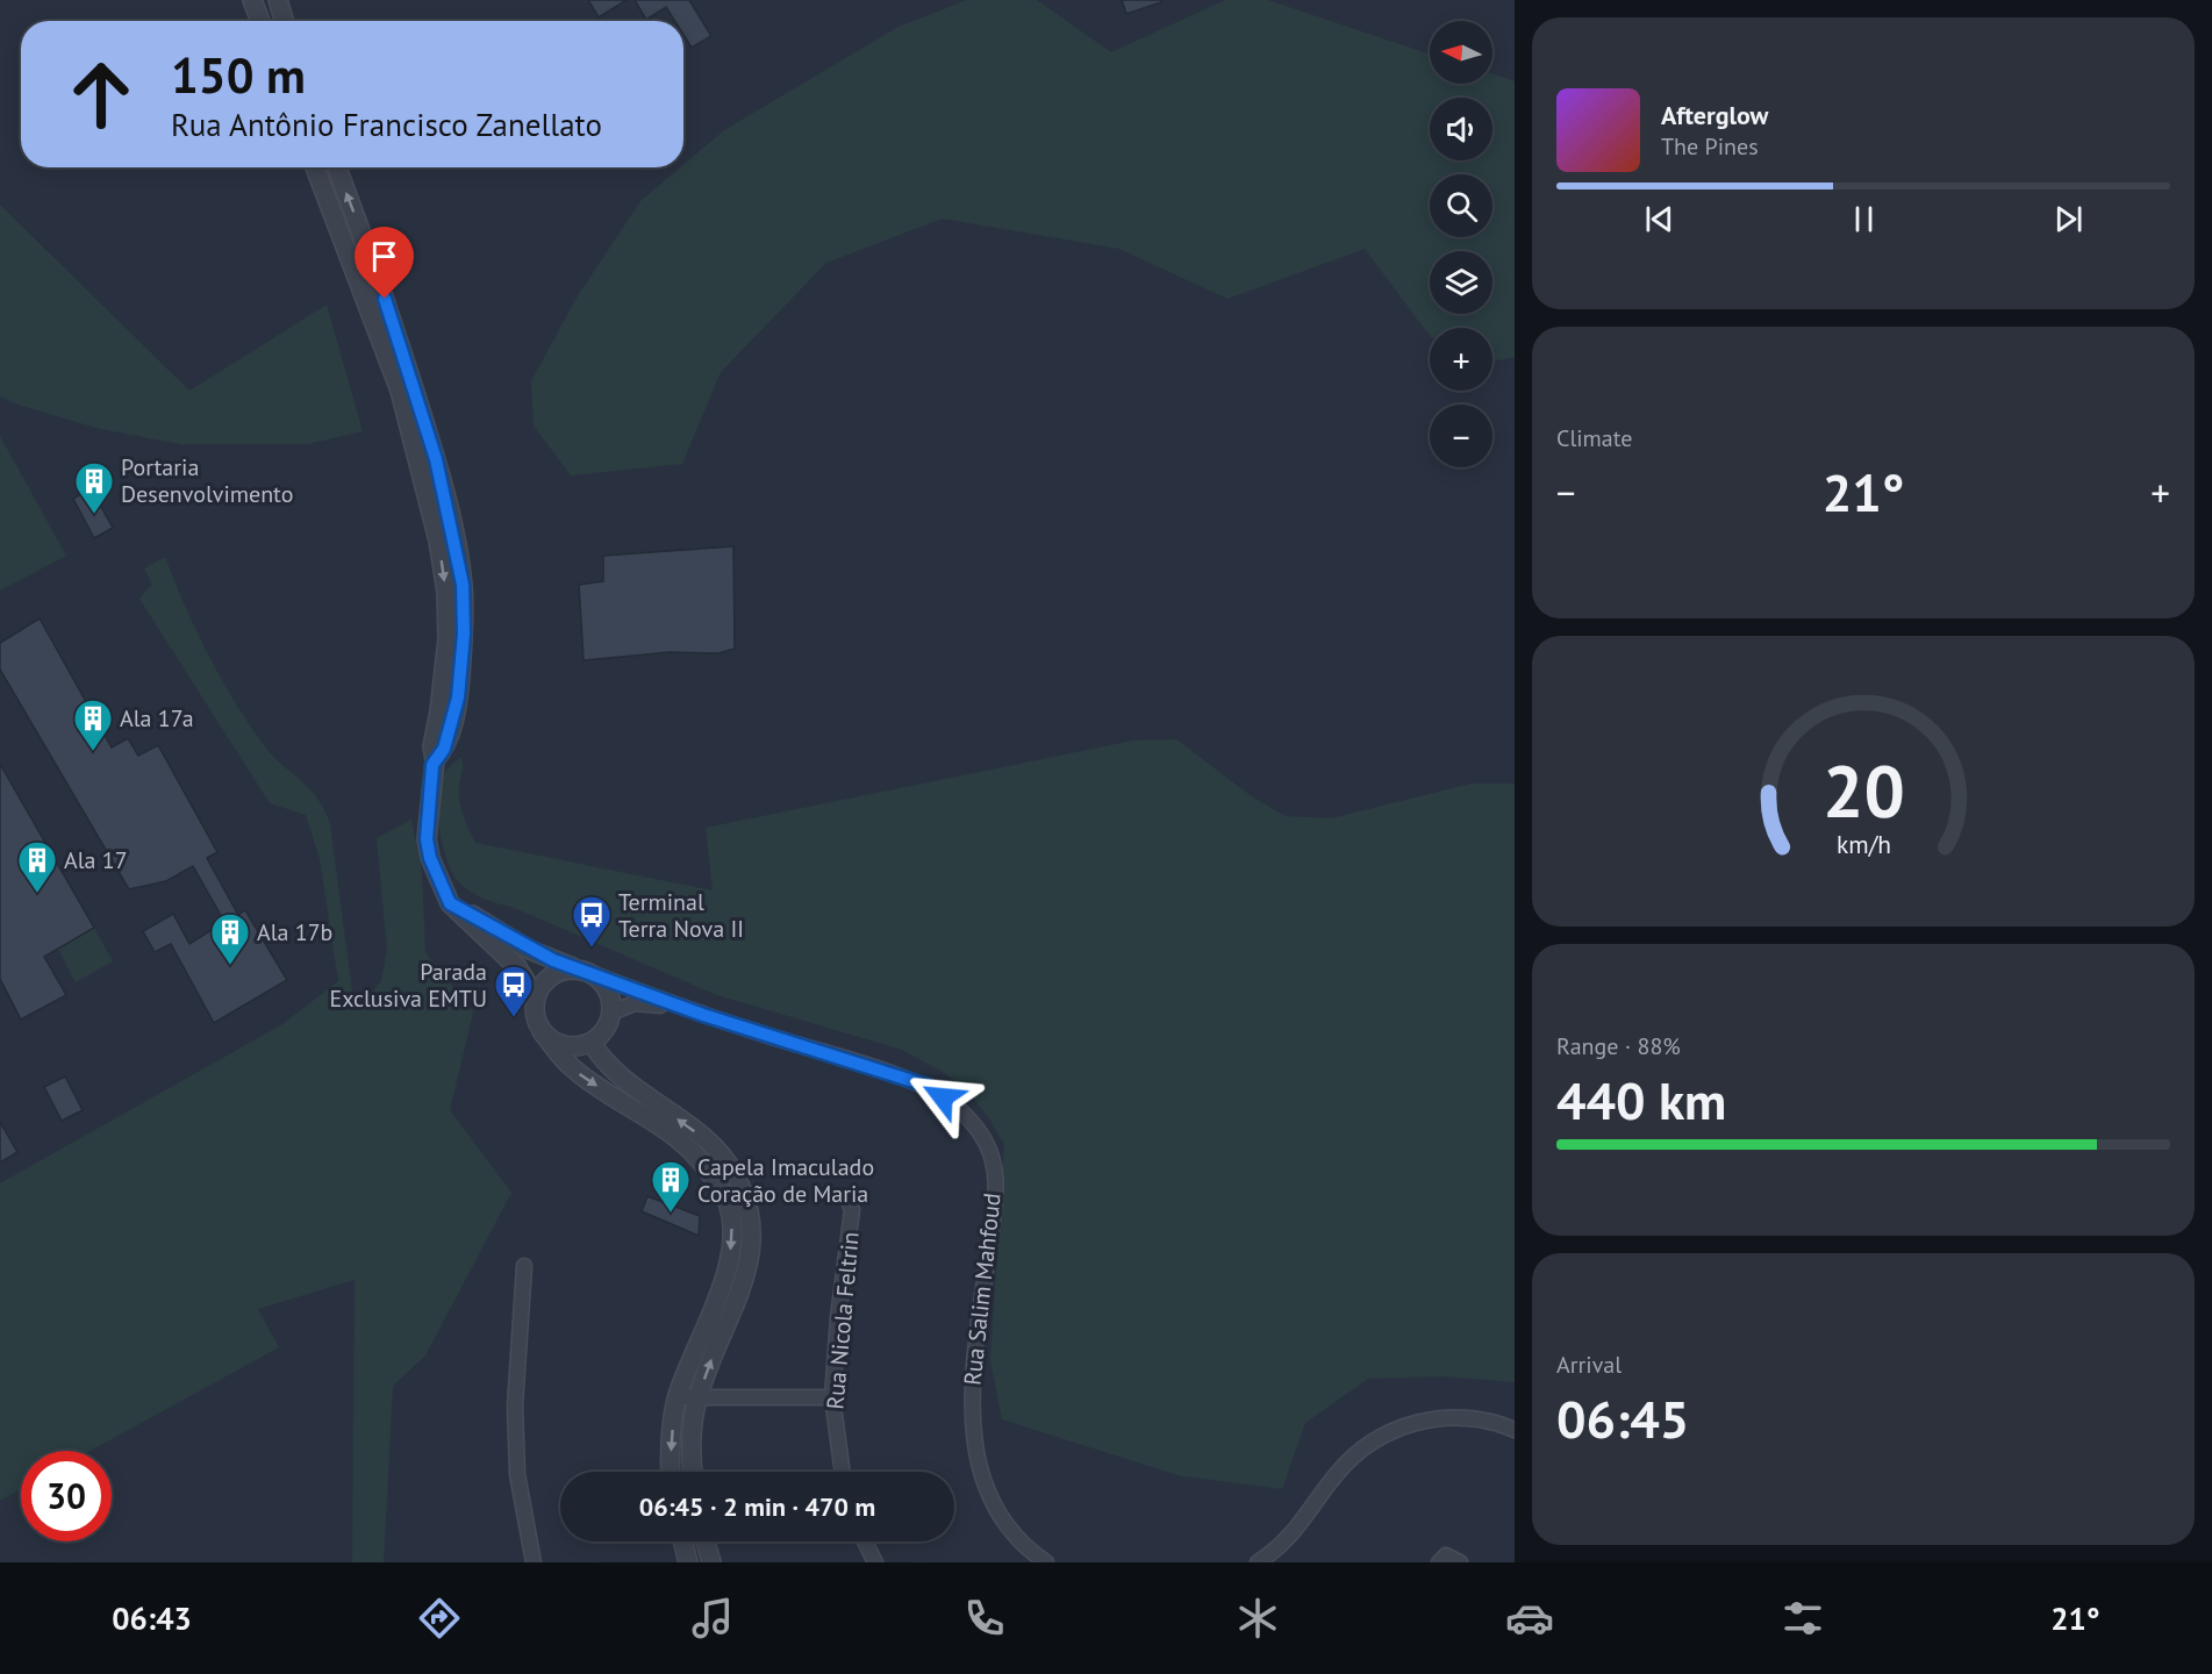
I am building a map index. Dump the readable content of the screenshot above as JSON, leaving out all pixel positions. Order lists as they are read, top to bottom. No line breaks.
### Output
{"streets":{"street":["Rua Salim Mahfoud","Rua Nicola Feltrin"]},"places":{"building":["Portaria Desenvolvimento","Ala 17a","Ala 17","Ala 17b","Capela Imaculado Coração de Maria"],"bus stop":["Terminal Terra Nova II","Parada Exclusiva EMTU"]},"north":"left","page":{"map_buttons":["+","−"],"turn":["150 m","Rua Antônio Francisco Zanellato"],"song":["Afterglow","The Pines"],"tile":["Climate",["Range · 88%","440 km"],["Arrival","06:45"]],"heat":["−","21°","+"],"limit":"30","trip":"06:45 · 2 min · 470 m","tabs":["06:43","21°"],"gauge":["20","km/h"]}}
